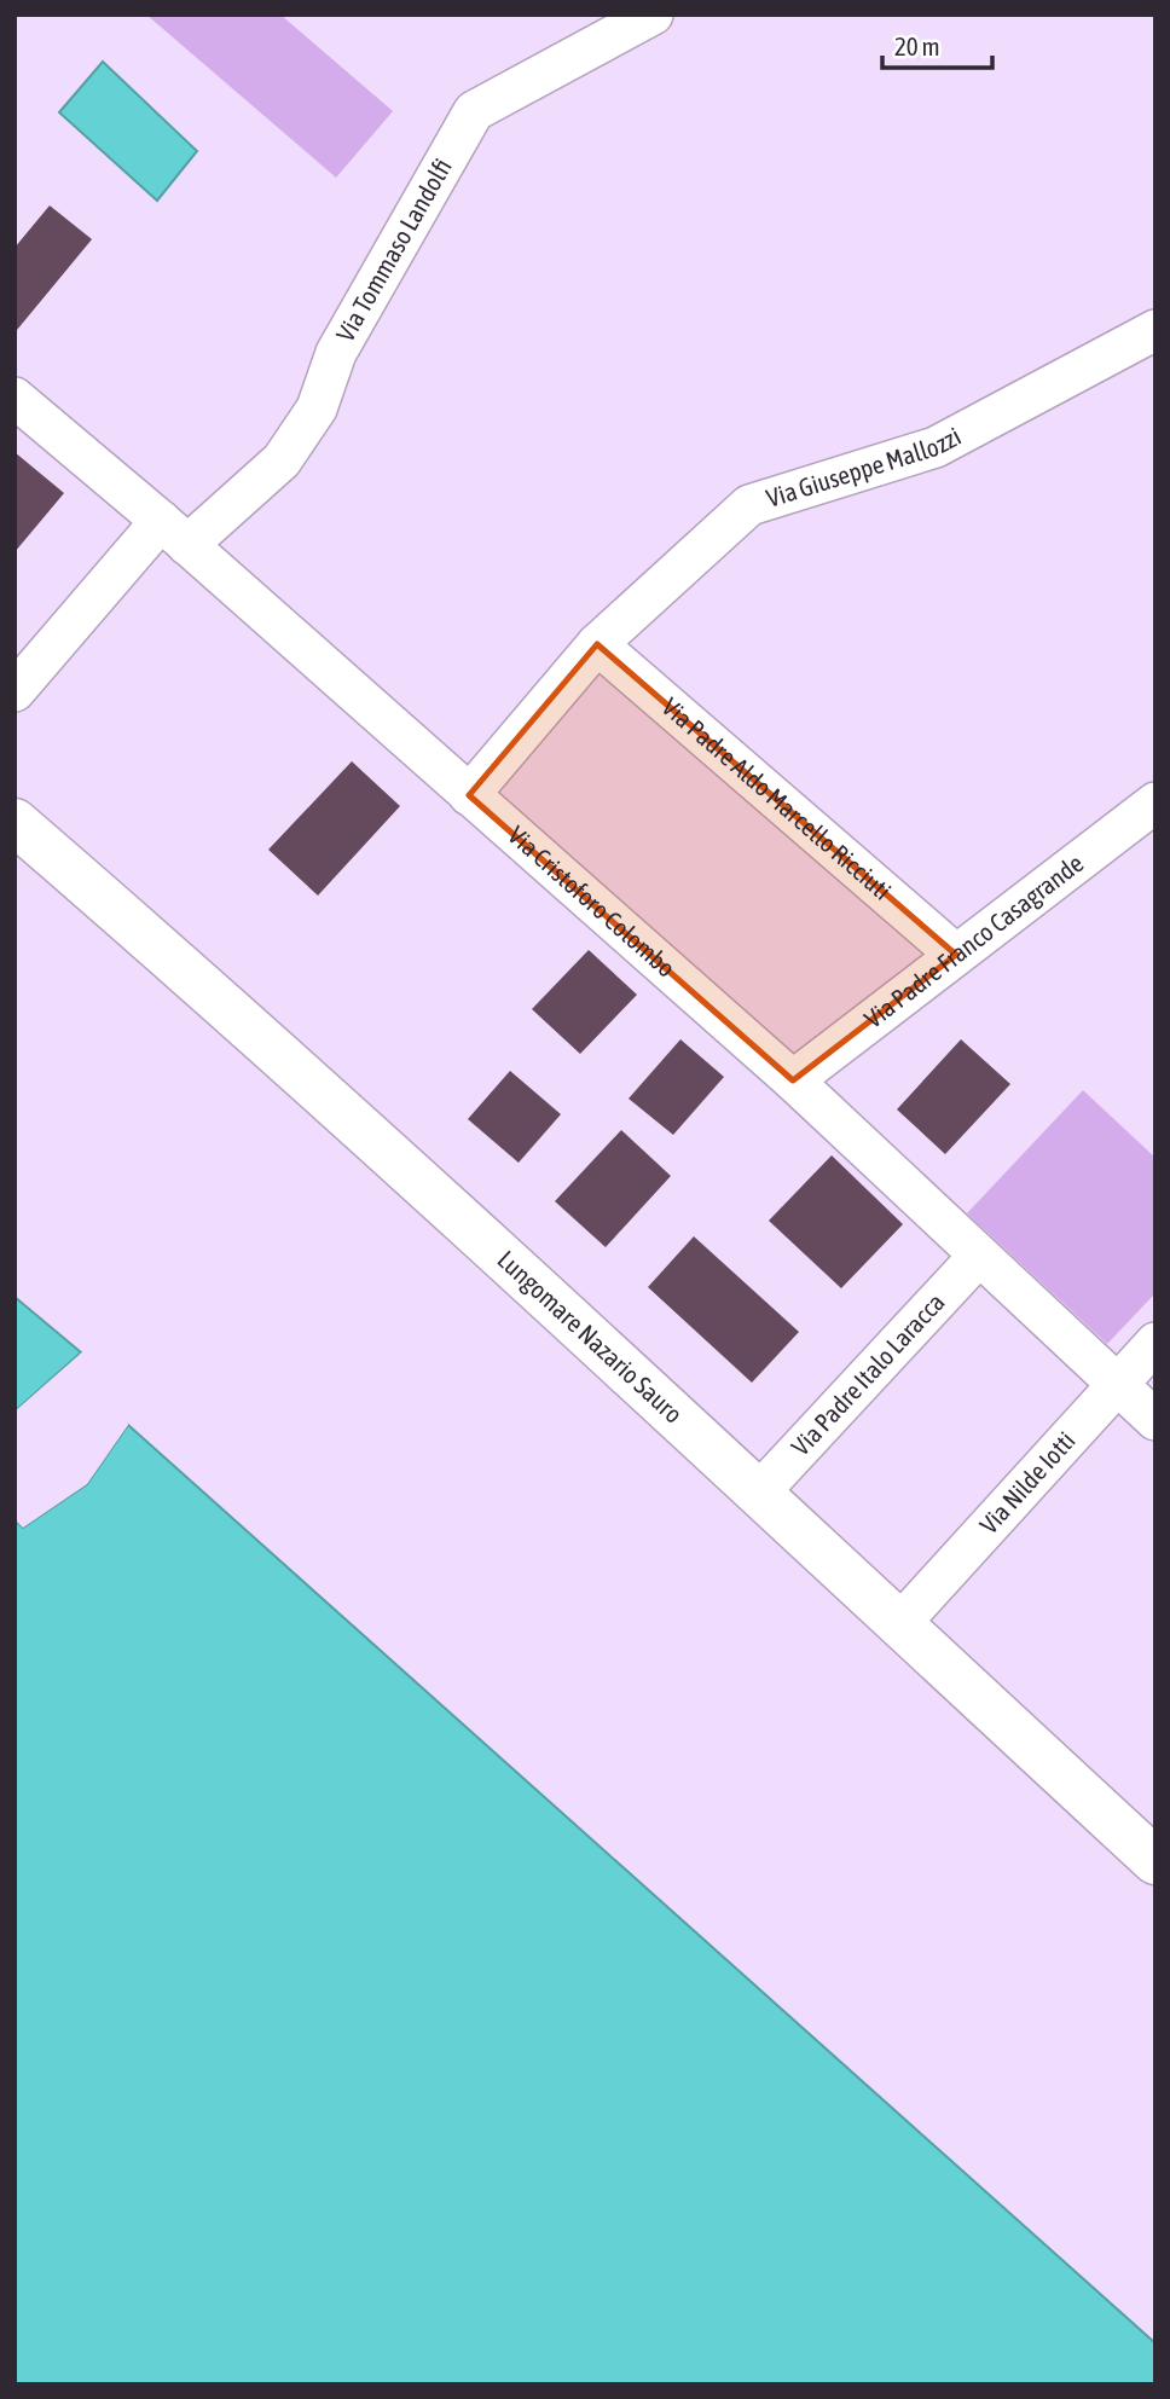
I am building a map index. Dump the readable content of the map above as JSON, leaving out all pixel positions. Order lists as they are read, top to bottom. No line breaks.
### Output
{"streets":{"street":["Via Tommaso Landolfi","Via Giuseppe Mallozzi","Via Padre Aldo Marcello Ricciuti","Via Cristoforo Colombo","Via Padre Franco Casagrande","Lungomare Nazario Sauro","Via Padre Italo Laracca","Via Nilde Iotti"]},"crossings":[["Via Tommaso Landolfi","Via Cristoforo Colombo"],["Via Giuseppe Mallozzi","Via Padre Aldo Marcello Ricciuti"],["Via Giuseppe Mallozzi","Via Cristoforo Colombo"],["Via Padre Aldo Marcello Ricciuti","Via Padre Franco Casagrande"],["Via Cristoforo Colombo","Via Padre Franco Casagrande"],["Via Cristoforo Colombo","Via Padre Italo Laracca"],["Via Cristoforo Colombo","Via Nilde Iotti"],["Lungomare Nazario Sauro","Via Padre Italo Laracca"],["Lungomare Nazario Sauro","Via Nilde Iotti"]],"scale_bar":"20 m"}
